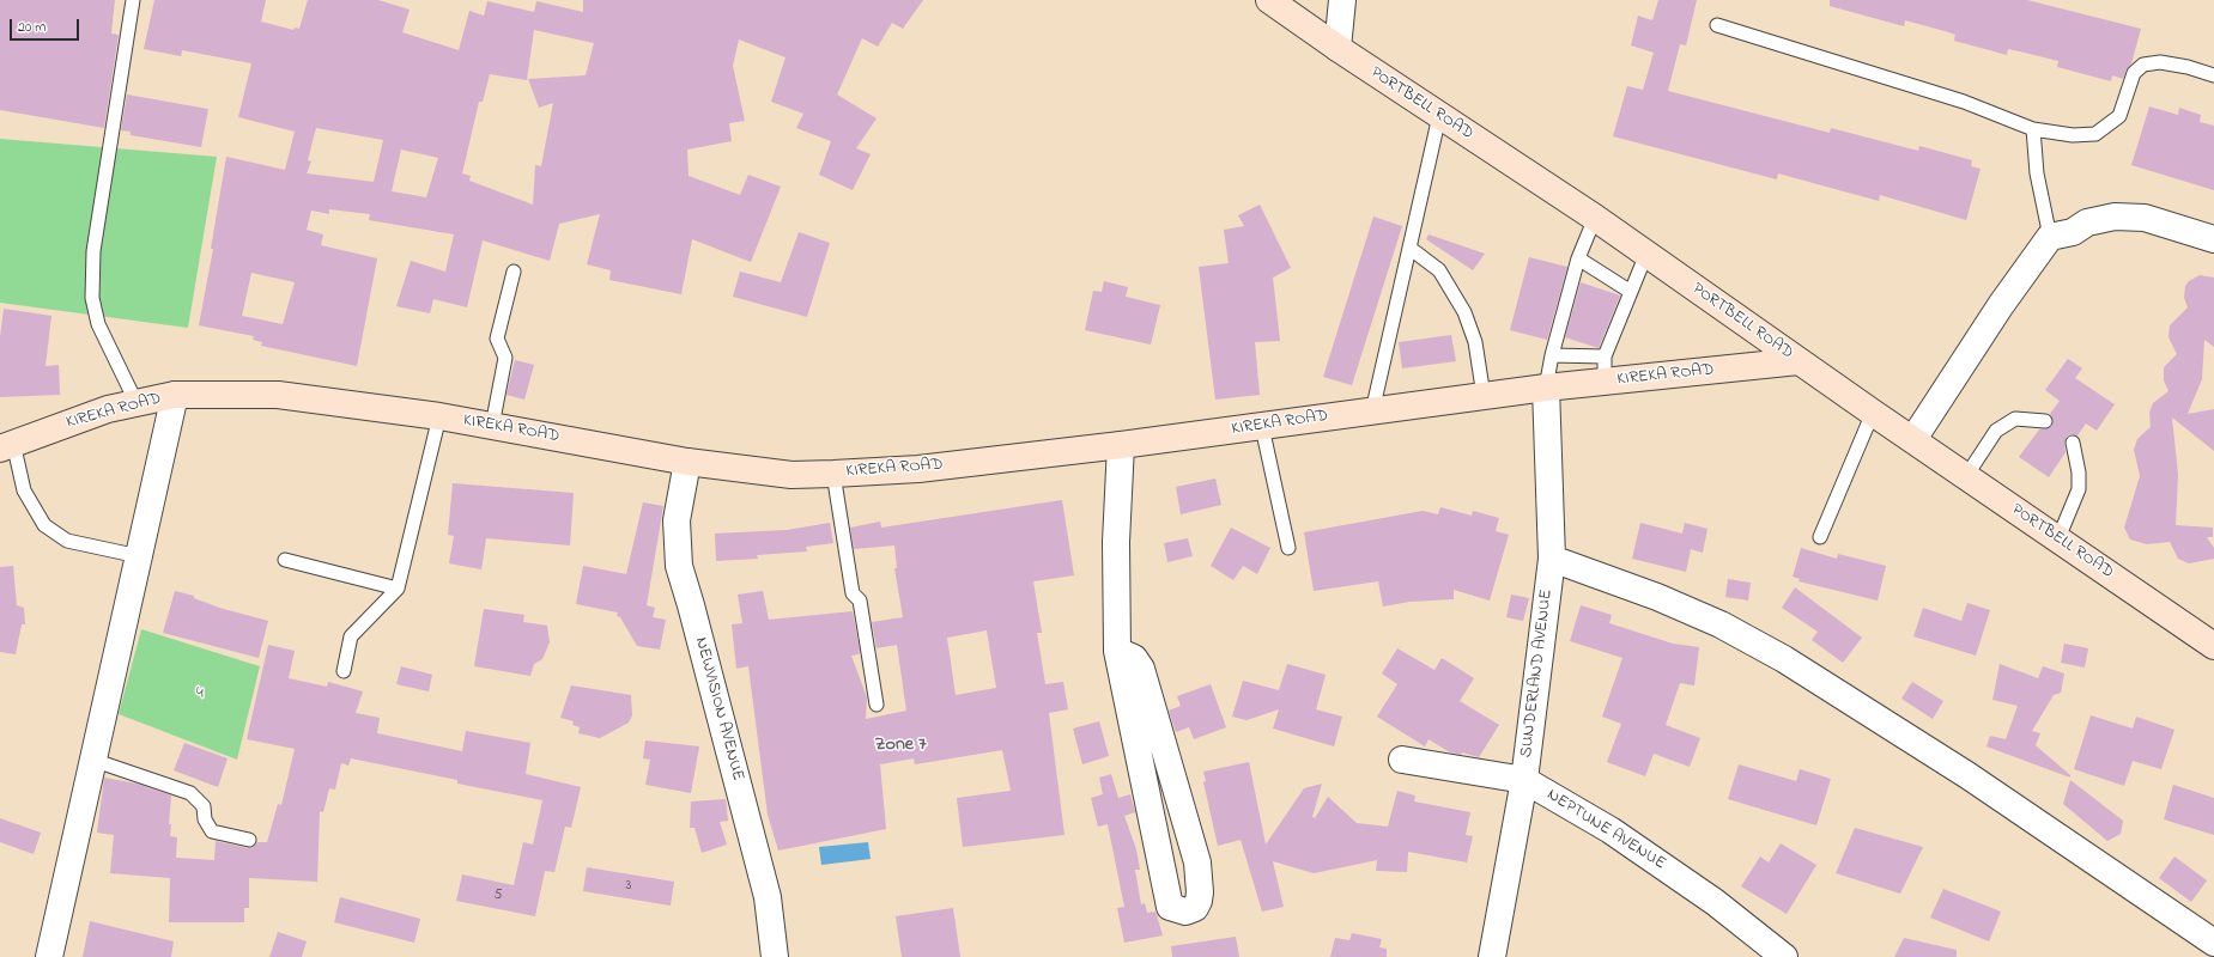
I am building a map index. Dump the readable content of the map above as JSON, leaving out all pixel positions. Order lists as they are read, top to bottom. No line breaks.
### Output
{"streets":{"main road":["PORTBELL ROAD","KIREKA ROAD"],"street":["SUNDERLAND AVENUE","NEWVISION AVENUE","NEPTUNE AVENUE"]},"crossings":[["PORTBELL ROAD","KIREKA ROAD"],["KIREKA ROAD","SUNDERLAND AVENUE"],["KIREKA ROAD","NEWVISION AVENUE"],["SUNDERLAND AVENUE","NEPTUNE AVENUE"]],"districts":["Zone 7"],"parks":["4"],"house_numbers":["3","5"],"scale_bar":"20 m"}
